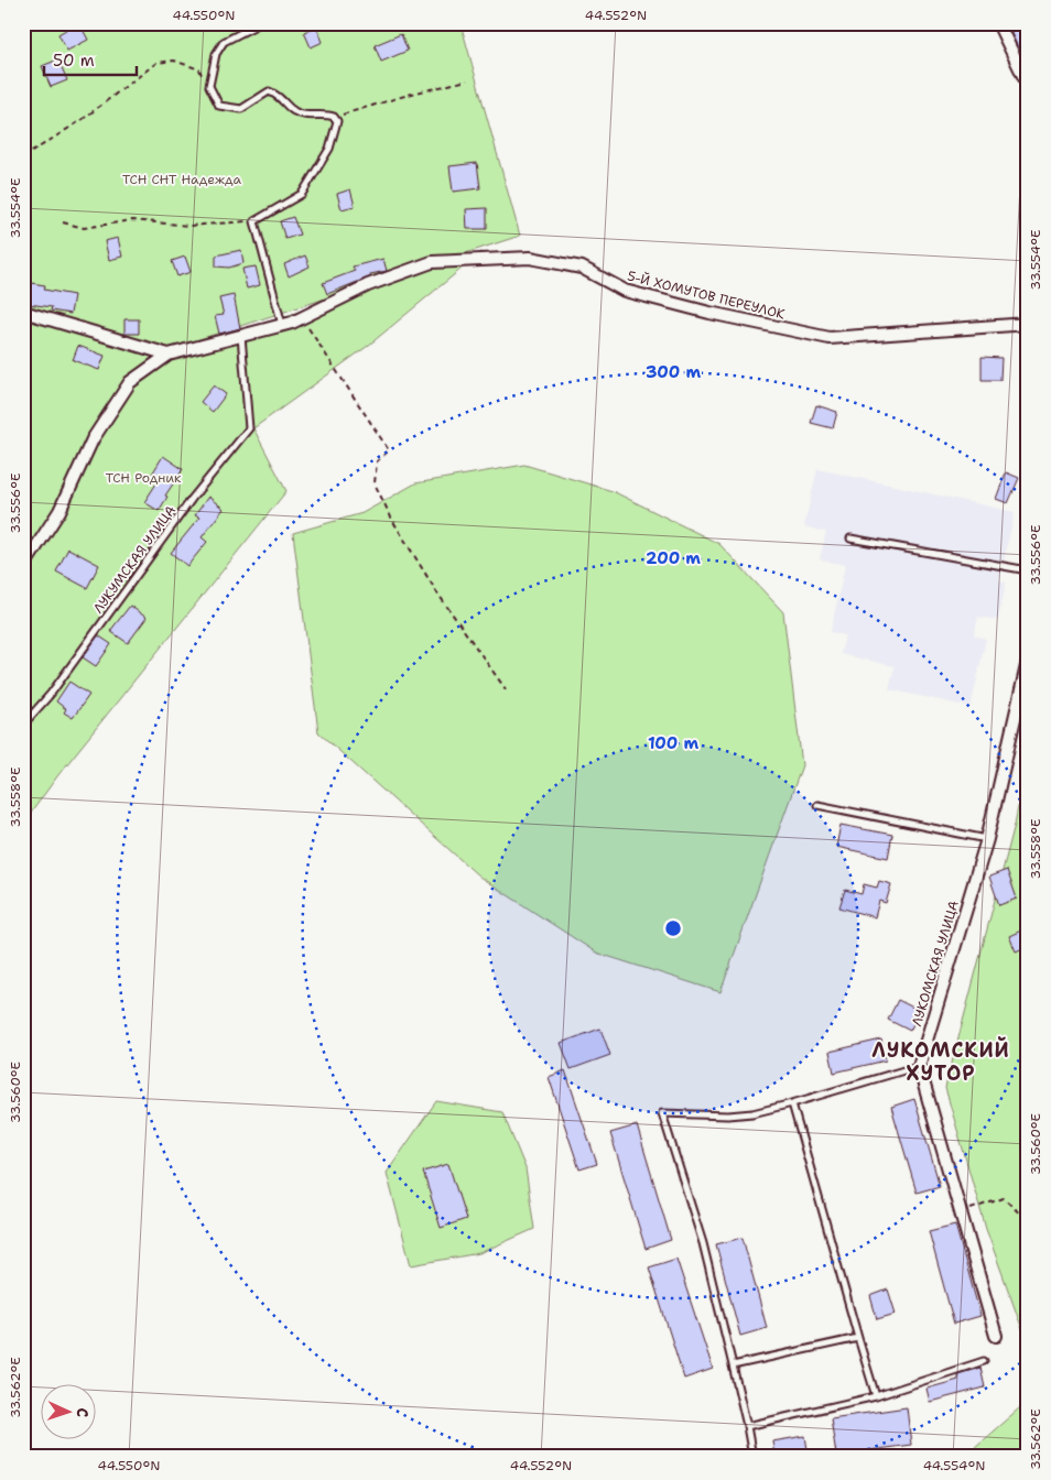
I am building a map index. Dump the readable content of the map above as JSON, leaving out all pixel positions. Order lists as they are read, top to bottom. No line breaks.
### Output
{"streets":{"street":["5-Й ХОМУТОВ ПЕРЕУЛОК","ЛУКОМСКАЯ УЛИЦА"],"lane":["ЛУКУМСКАЯ УЛИЦА"]},"crossings":[["5-Й ХОМУТОВ ПЕРЕУЛОК","ЛУКУМСКАЯ УЛИЦА"]],"districts":["ЛУКОМСКИЙ ХУТОР"],"parks":["ТСН СНТ Надежда","ТСН Родник"],"scale_bar":"50 m","north":"right","coordinates":["44.550°N","44.552°N","33.554°E","33.556°E","33.558°E","33.560°E","33.562°E","44.554°N"],"rings":["300 m","200 m","100 m"]}
